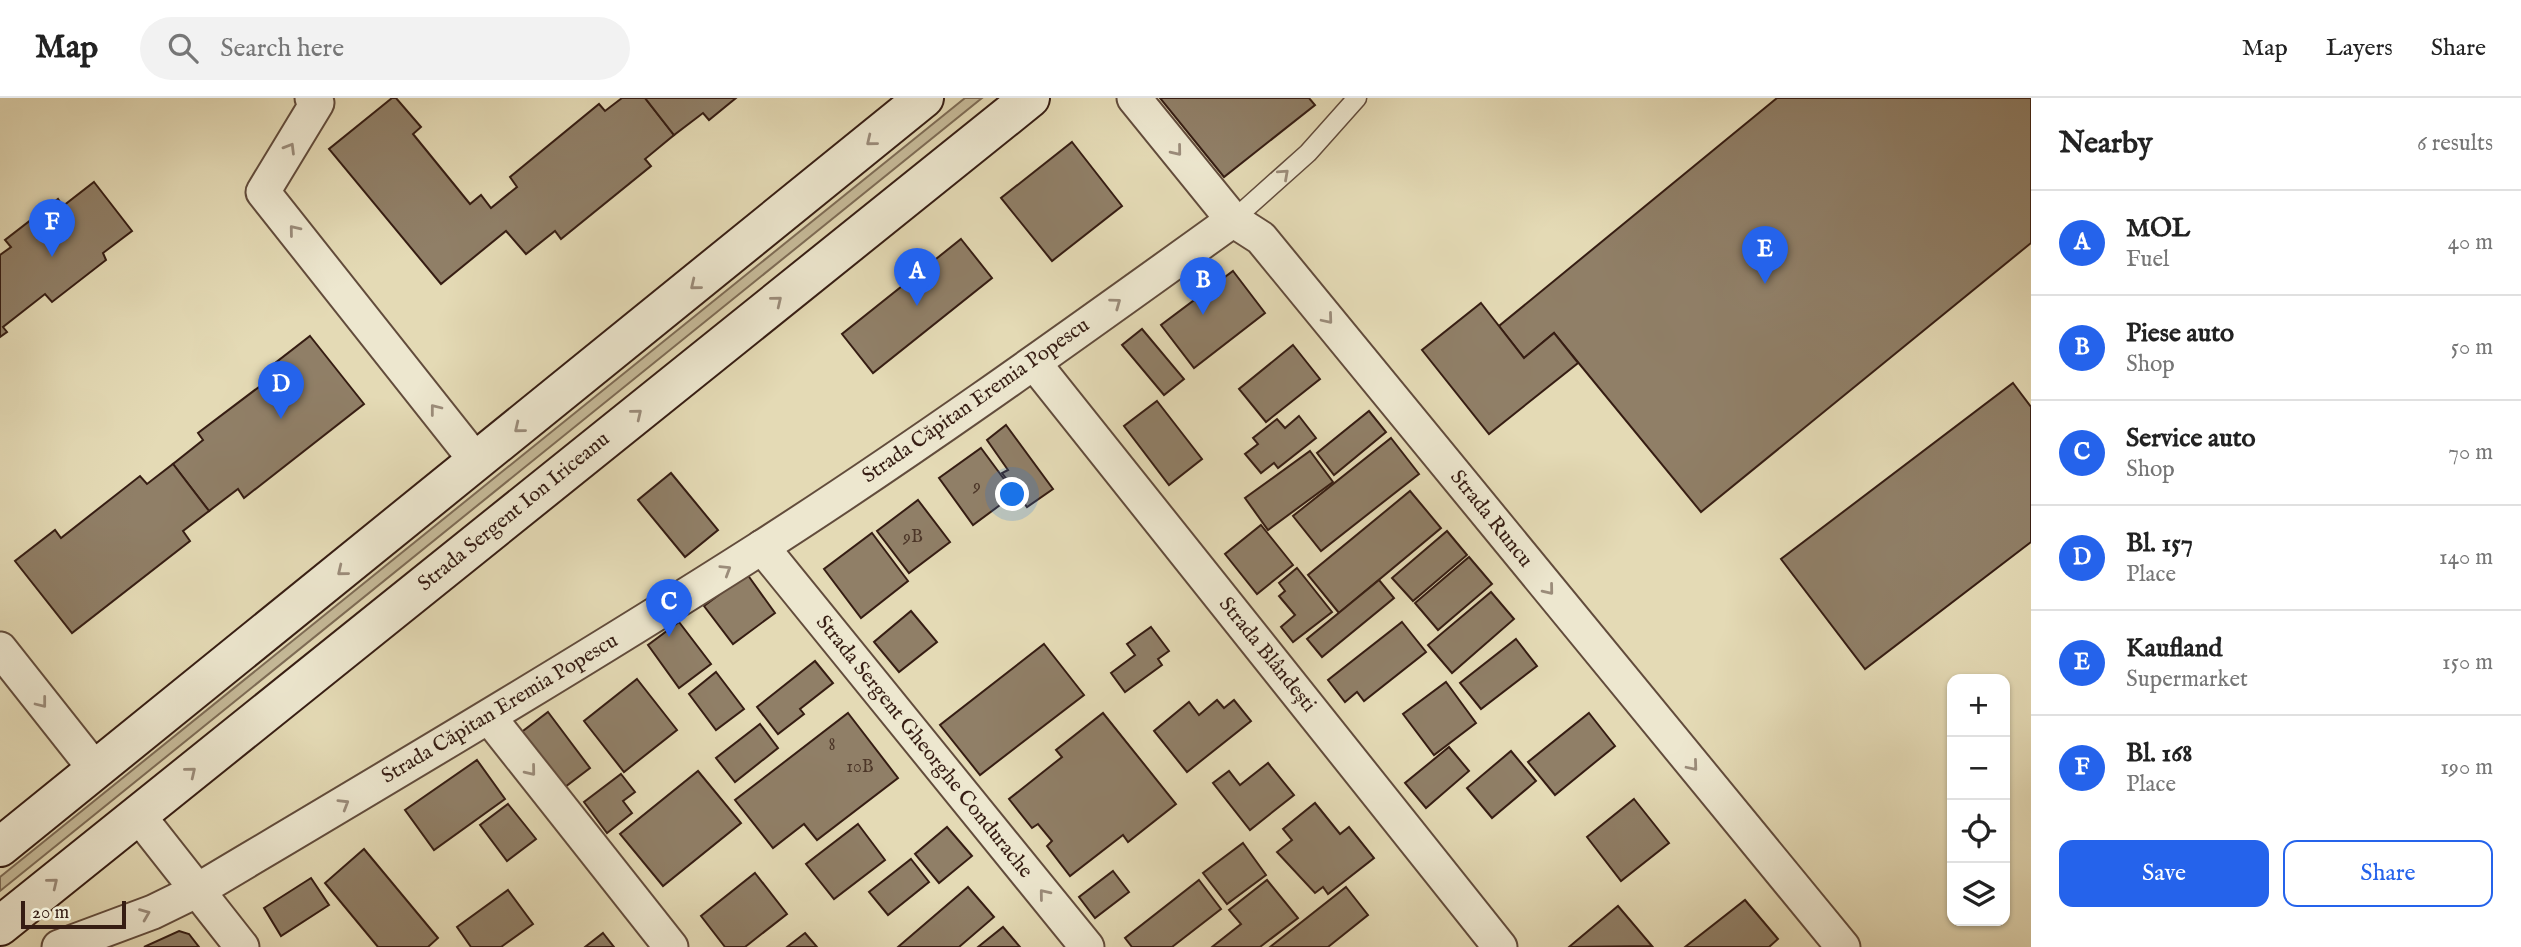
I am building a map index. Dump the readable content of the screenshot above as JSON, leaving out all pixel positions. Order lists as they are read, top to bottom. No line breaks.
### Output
{"streets":{"main road":["Strada Sergent Ion Iriceanu"],"street":["Strada Căpitan Eremia Popescu","Strada Runcu","Strada Blândești","Strada Sergent Gheorghe Condurache"]},"crossings":[["Strada Căpitan Eremia Popescu","Strada Runcu"],["Strada Căpitan Eremia Popescu","Strada Blândești"],["Strada Căpitan Eremia Popescu","Strada Sergent Gheorghe Condurache"]],"one_way":["Strada Căpitan Eremia Popescu","Strada Runcu","Strada Sergent Gheorghe Condurache"],"house_numbers":["9","9B","8","10B"],"scale_bar":"20 m","page":{"header":"Map","search":"Search here","nav":["Map","Layers","Share"],"heading":["Nearby","6 results"],"list":[{"mark":"A","name":"MOL","note":"Fuel","value":"40 m"},{"mark":"B","name":"Piese auto","note":"Shop","value":"50 m"},{"mark":"C","name":"Service auto","note":"Shop","value":"70 m"},{"mark":"D","name":"Bl. 157","note":"Place","value":"140 m"},{"mark":"E","name":"Kaufland","note":"Supermarket","value":"150 m"},{"mark":"F","name":"Bl. 168","note":"Place","value":"190 m"}],"pins":["F","E","A","B","D","C"],"map_buttons":["+","−"],"buttons":["Save","Share"],"scale":"20 m"}}
